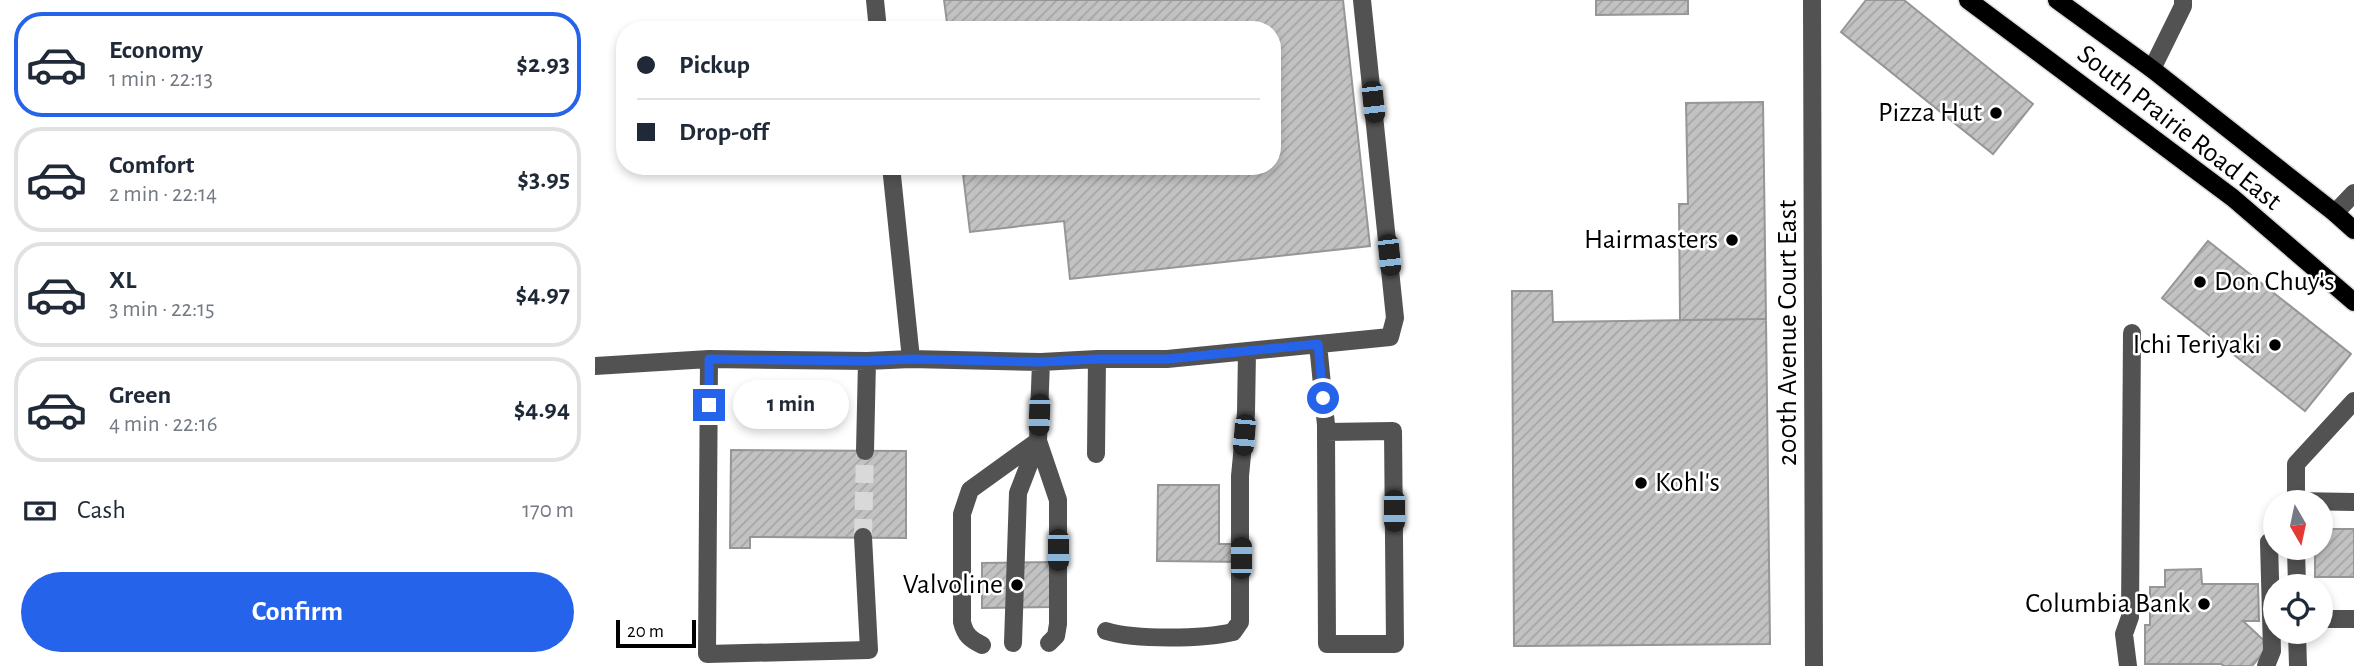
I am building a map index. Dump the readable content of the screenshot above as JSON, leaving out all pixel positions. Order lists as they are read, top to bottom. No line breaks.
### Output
{"streets":{"main road":["South Prairie Road East"],"street":["200th Avenue Court East"]},"places":["Pizza Hut","Hairmasters","Don Chuy's","Ichi Teriyaki","Kohl's","Valvoline","Columbia Bank"],"scale_bar":"20 m","north":"bottom","page":{"list":[{"name":"Economy","note":"1 min · 22:13","value":"$2.93"},{"name":"Comfort","note":"2 min · 22:14","value":"$3.95"},{"name":"XL","note":"3 min · 22:15","value":"$4.97"},{"name":"Green","note":"4 min · 22:16","value":"$4.94"}],"banner":["Pickup","Drop-off"],"bubble":"1 min","pay":["Cash","170 m"],"buttons":"Confirm","scale":"20 m"}}
